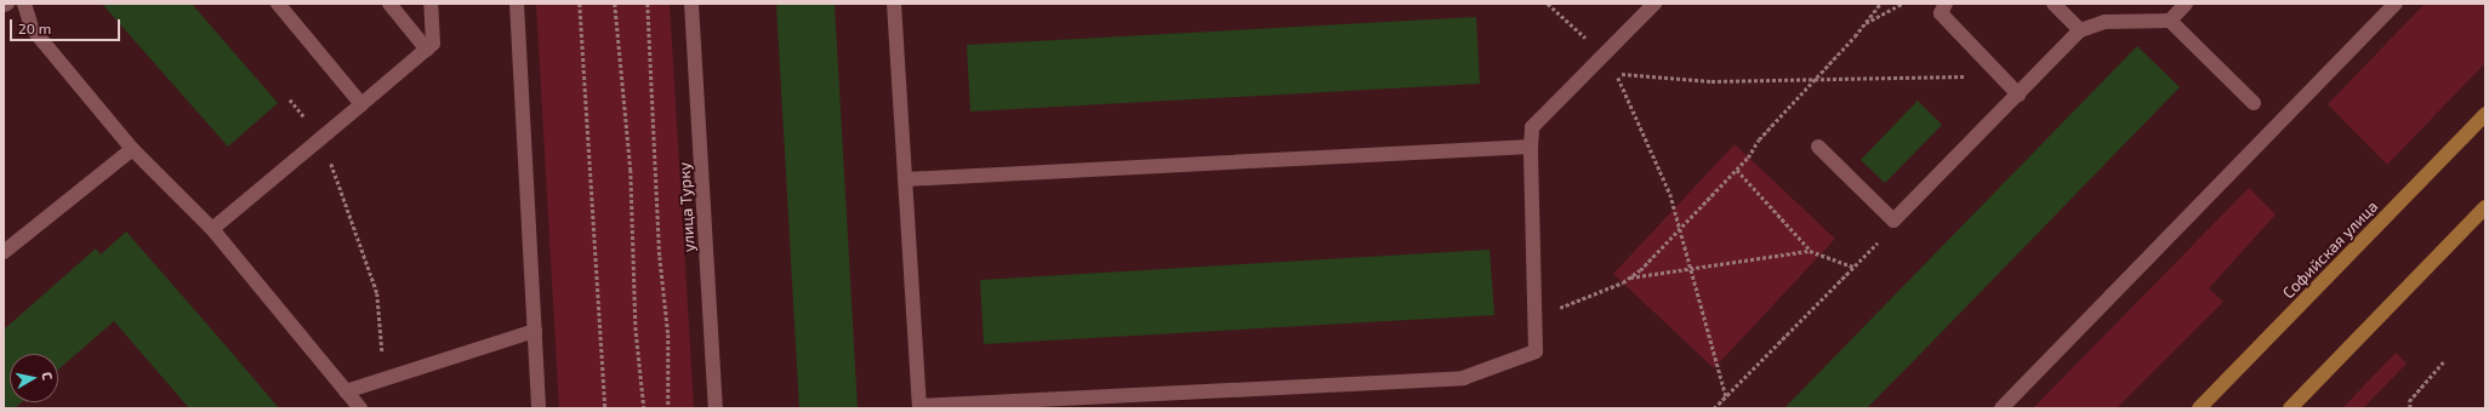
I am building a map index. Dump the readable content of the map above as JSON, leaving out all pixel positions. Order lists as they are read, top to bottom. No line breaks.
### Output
{"streets":{"main road":["Софийская улица"],"street":["улица Турку"]},"scale_bar":"20 m","north":"right"}
